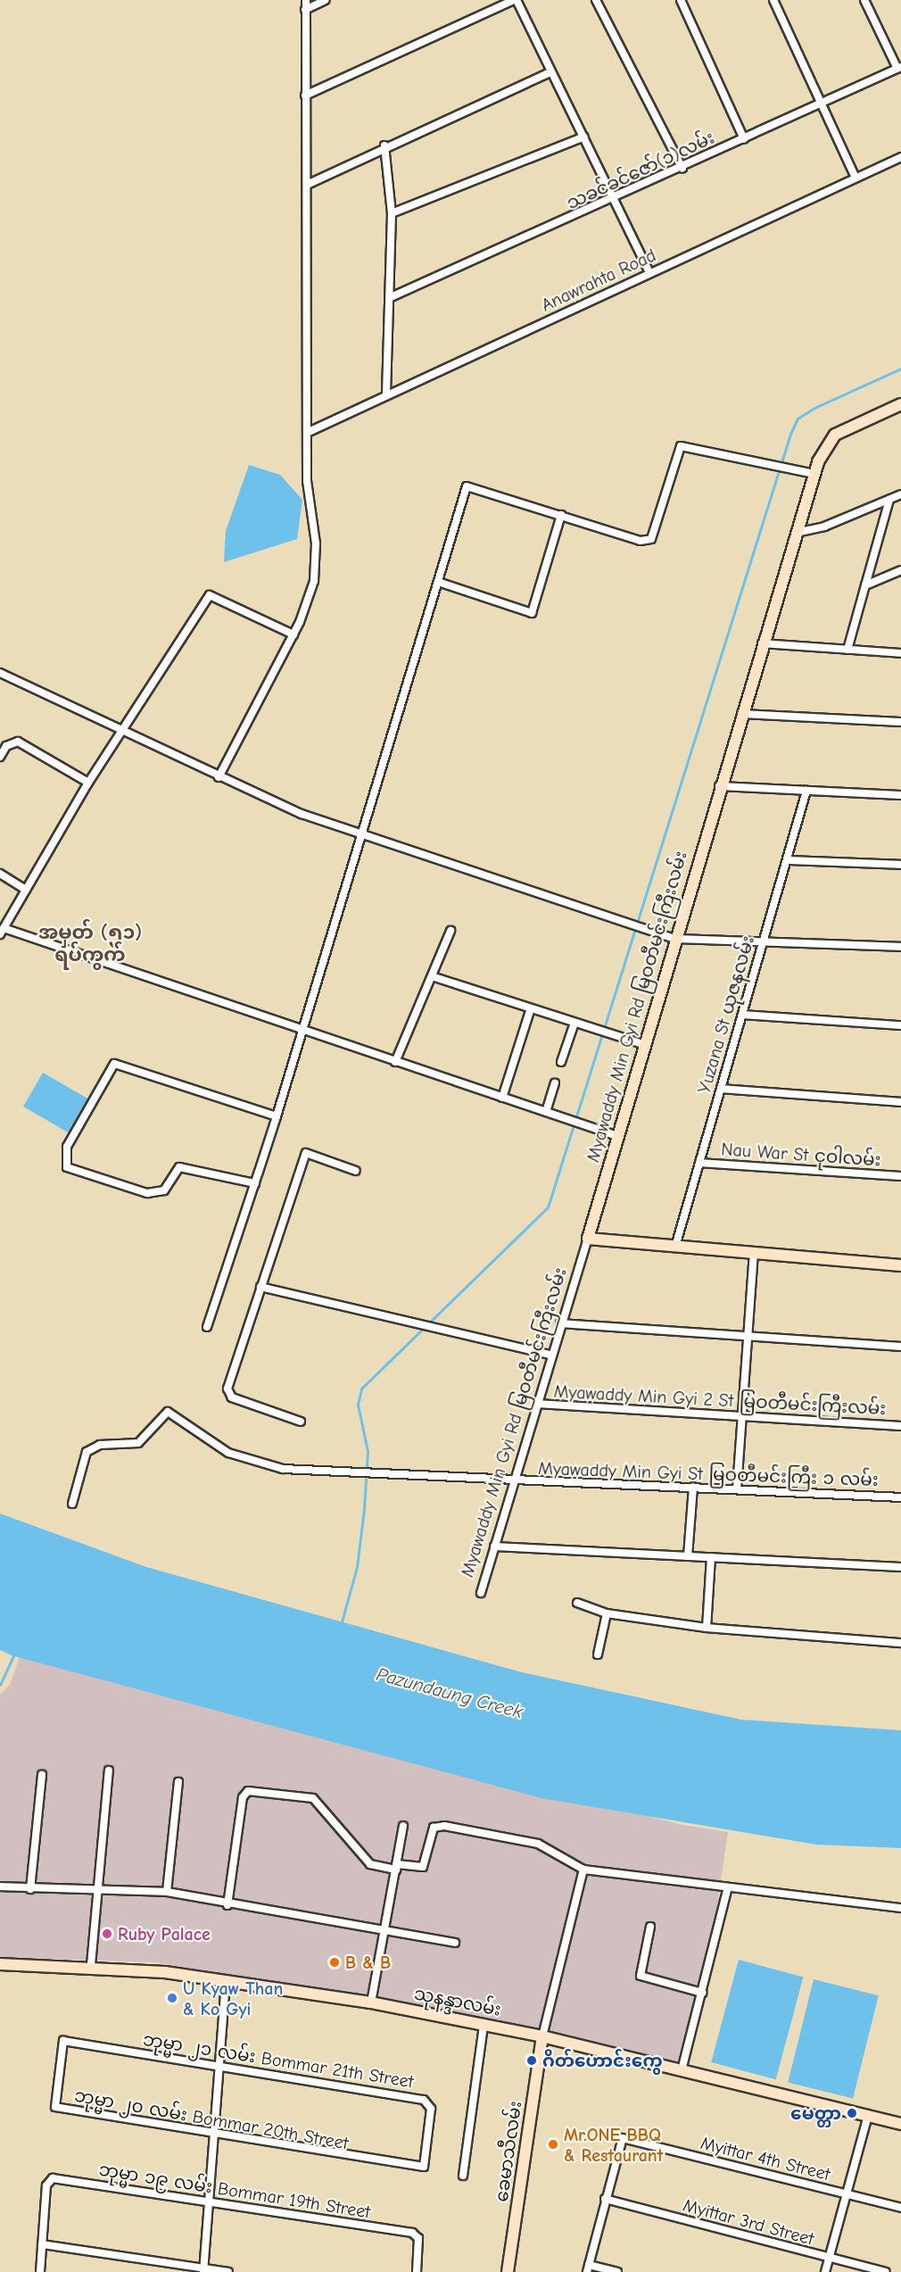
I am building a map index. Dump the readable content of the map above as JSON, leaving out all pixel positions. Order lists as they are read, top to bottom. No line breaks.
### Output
{"streets":{"main road":["Myawaddy Min Gyi Rd မြဝတီမင်းကြီးလမ်း","သုနန္ဒာလမ်း","ခေမာသီလမ်း"],"street":["သခင်ခင်ဇော်(၁)လမ်း","Anawrahta Road","Yuzana St ယုဇနလမ်း","Nau War St ငုဝါလမ်း","Myawaddy Min Gyi 2 St မြဝတီမင်းကြီးလမ်း","Myawaddy Min Gyi St မြဝတီမင်းကြီး ၁ လမ်း","ဘုမ္မာ ၂၁ လမ်း Bommar 21th Street","ဘုမ္မာ ၂၀ လမ်း Bommar 20th Street","Myittar 4th Street","ဘုမ္မာ ၁၉ လမ်း Bommar 19th Street","Myittar 3rd Street"]},"crossings":[["Myawaddy Min Gyi Rd မြဝတီမင်းကြီးလမ်း","Myawaddy Min Gyi 2 St မြဝတီမင်းကြီးလမ်း"],["Myawaddy Min Gyi Rd မြဝတီမင်းကြီးလမ်း","Myawaddy Min Gyi St မြဝတီမင်းကြီး ၁ လမ်း"],["Yuzana St ယုဇနလမ်း","Nau War St ငုဝါလမ်း"],["သုနန္ဒာလမ်း","ခေမာသီလမ်း"],["ဘုမ္မာ ၂၁ လမ်း Bommar 21th Street","ဘုမ္မာ ၂၀ လမ်း Bommar 20th Street"],["Myittar 4th Street","Myittar 3rd Street"]],"districts":["အမှတ် (၅၁) ရပ်ကွက်"],"water":["Pazundaung Creek"],"places":["Ruby Palace","B & B","U Kyaw Than & Ko Gyi","ဂိတ်ဟောင်းကွေ","မေတ္တာ","Mr.ONE BBQ & Restaurant"]}
